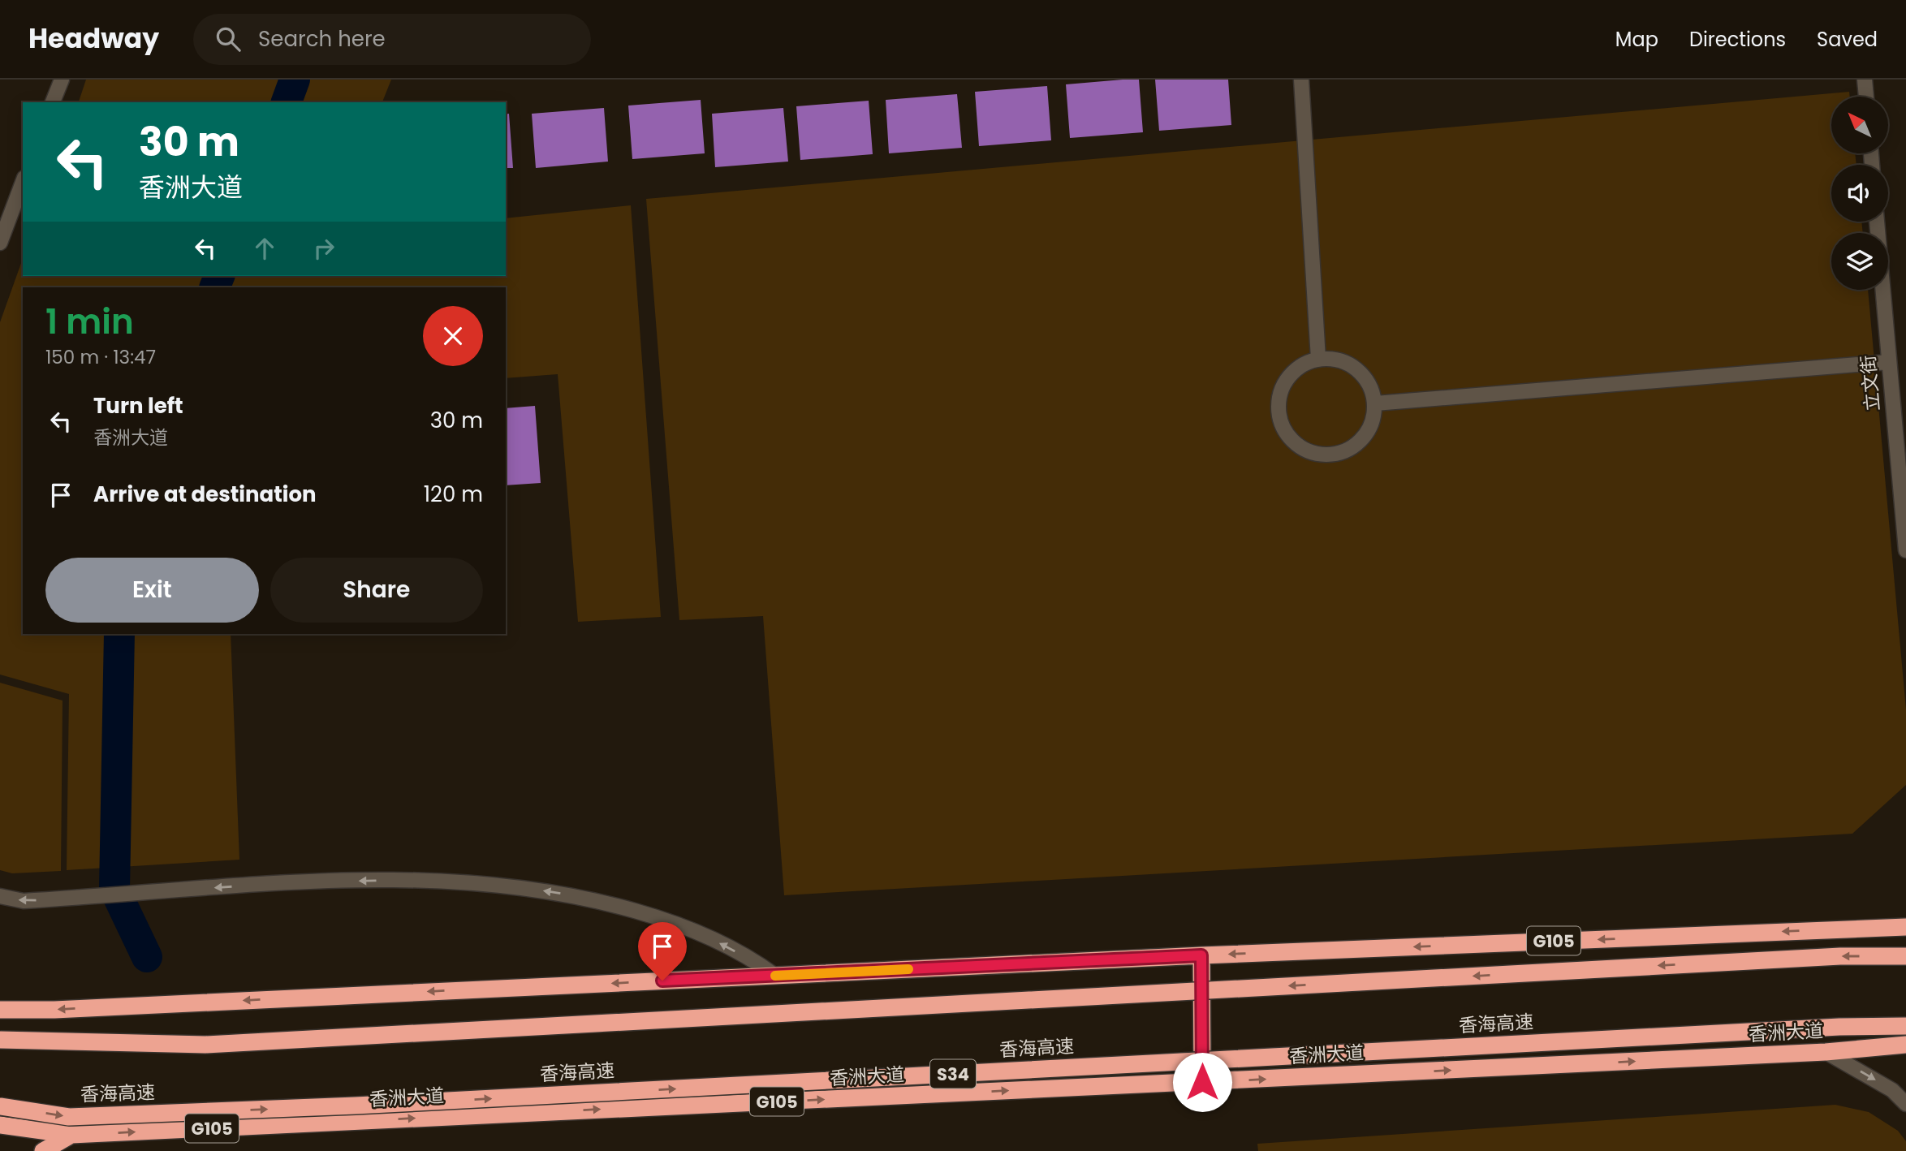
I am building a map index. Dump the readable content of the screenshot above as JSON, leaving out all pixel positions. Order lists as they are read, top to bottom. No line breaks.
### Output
{"streets":{"highway":["G105","香海高速","香洲大道","S34"],"street":["立文街"]},"north":"top left","page":{"header":"Headway","search":"Search here","nav":["Map","Directions","Saved"],"turn":["30 m","香洲大道"],"heading":["1 min","150 m · 13:47"],"list":[{"name":"Turn left","note":"香洲大道","value":"30 m"},{"name":"Arrive at destination","value":"120 m"}],"buttons":["Exit","Share"]}}
